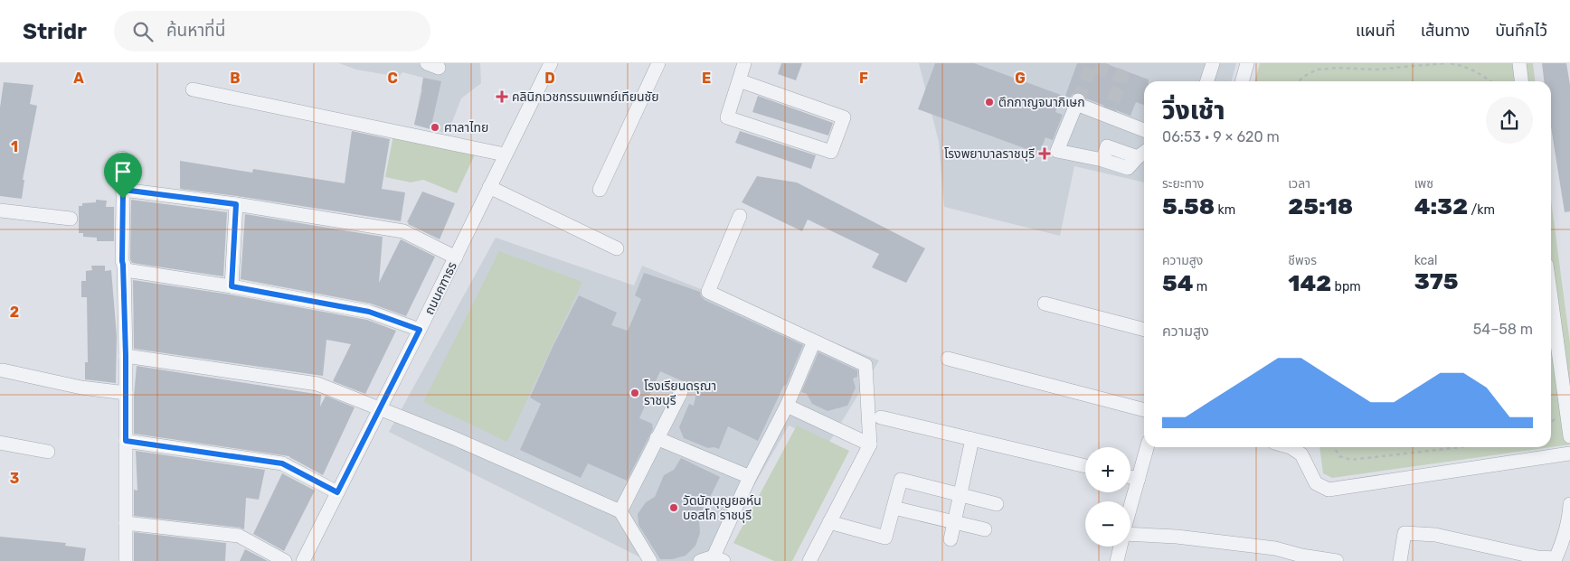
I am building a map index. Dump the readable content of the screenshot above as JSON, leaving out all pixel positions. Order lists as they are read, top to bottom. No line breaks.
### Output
{"streets":{"street":["ถนนคฑาธร"]},"places":{"health":["คลินิกเวชกรรมแพทย์เทียนชัย","โรงพยาบาลราชบุรี"],"other":["ตึกกาญจนาภิเษก","ศาลาไทย","โรงเรียนดรุณา ราชบุรี","วัดนักบุญยอห์น บอสโก ราชบุรี"]},"page":{"header":"Stridr","search":"ค้นหาที่นี่","nav":["แผนที่","เส้นทาง","บันทึกไว้"],"heading":["วิ่งเช้า","06:53 · 9 × 620 m"],"stats":[["ระยะทาง","5.58 km"],["เวลา","25:18"],["เพซ","4:32 /km"],["ความสูง","54 m"],["ชีพจร","142 bpm"],["kcal","375"]],"chart":["ความสูง","54–58 m"],"map_buttons":["+","−"]},"grid":{"columns":["A","B","C","D","E","F","G"],"rows":["1","2","3"]}}
